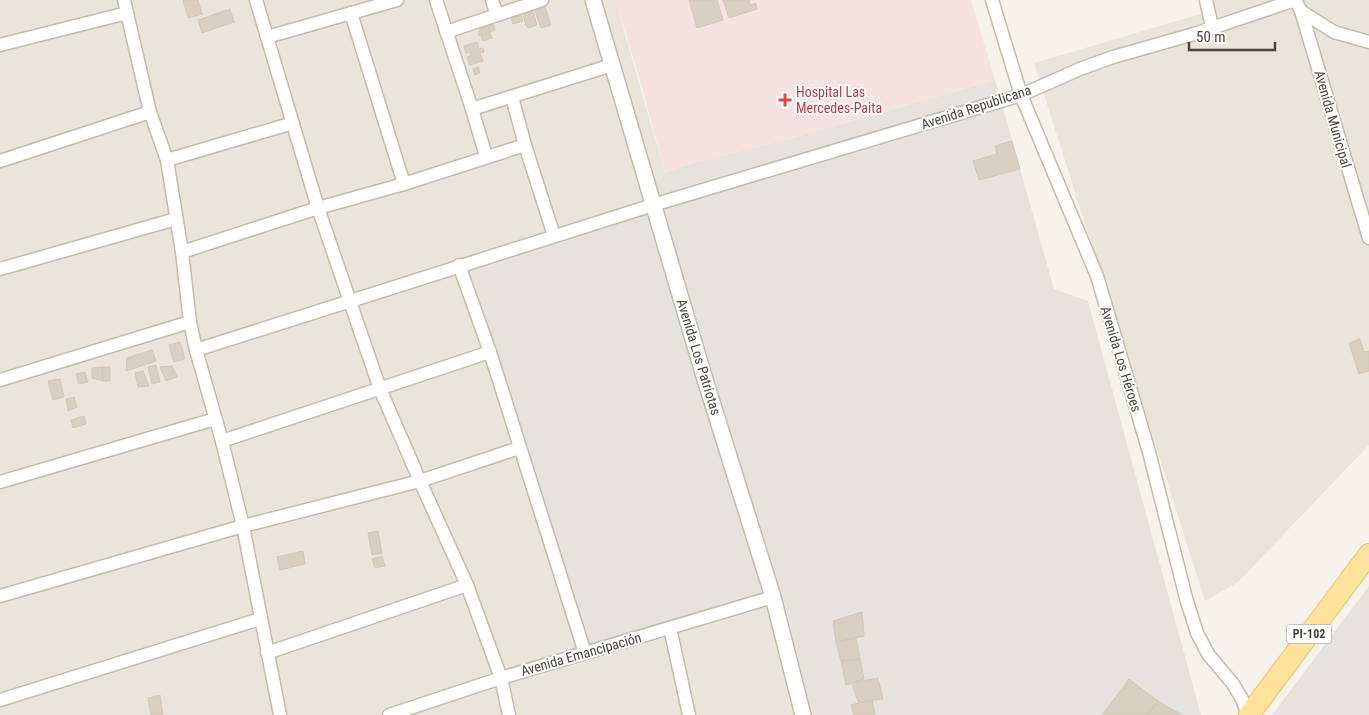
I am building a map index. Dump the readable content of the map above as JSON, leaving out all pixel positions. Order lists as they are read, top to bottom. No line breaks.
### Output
{"streets":{"main road":["PI-102"],"street":["Avenida Republicana","Avenida Municipal","Avenida Los Patriotas","Avenida Los Héroes","Avenida Emancipación"]},"crossings":[["Avenida Republicana","Avenida Municipal"],["Avenida Republicana","Avenida Los Patriotas"],["Avenida Republicana","Avenida Los Héroes"],["Avenida Los Patriotas","Avenida Emancipación"],["Avenida Los Héroes","PI-102"]],"places":{"health":["Hospital Las Mercedes-Paita"]},"scale_bar":"50 m"}
